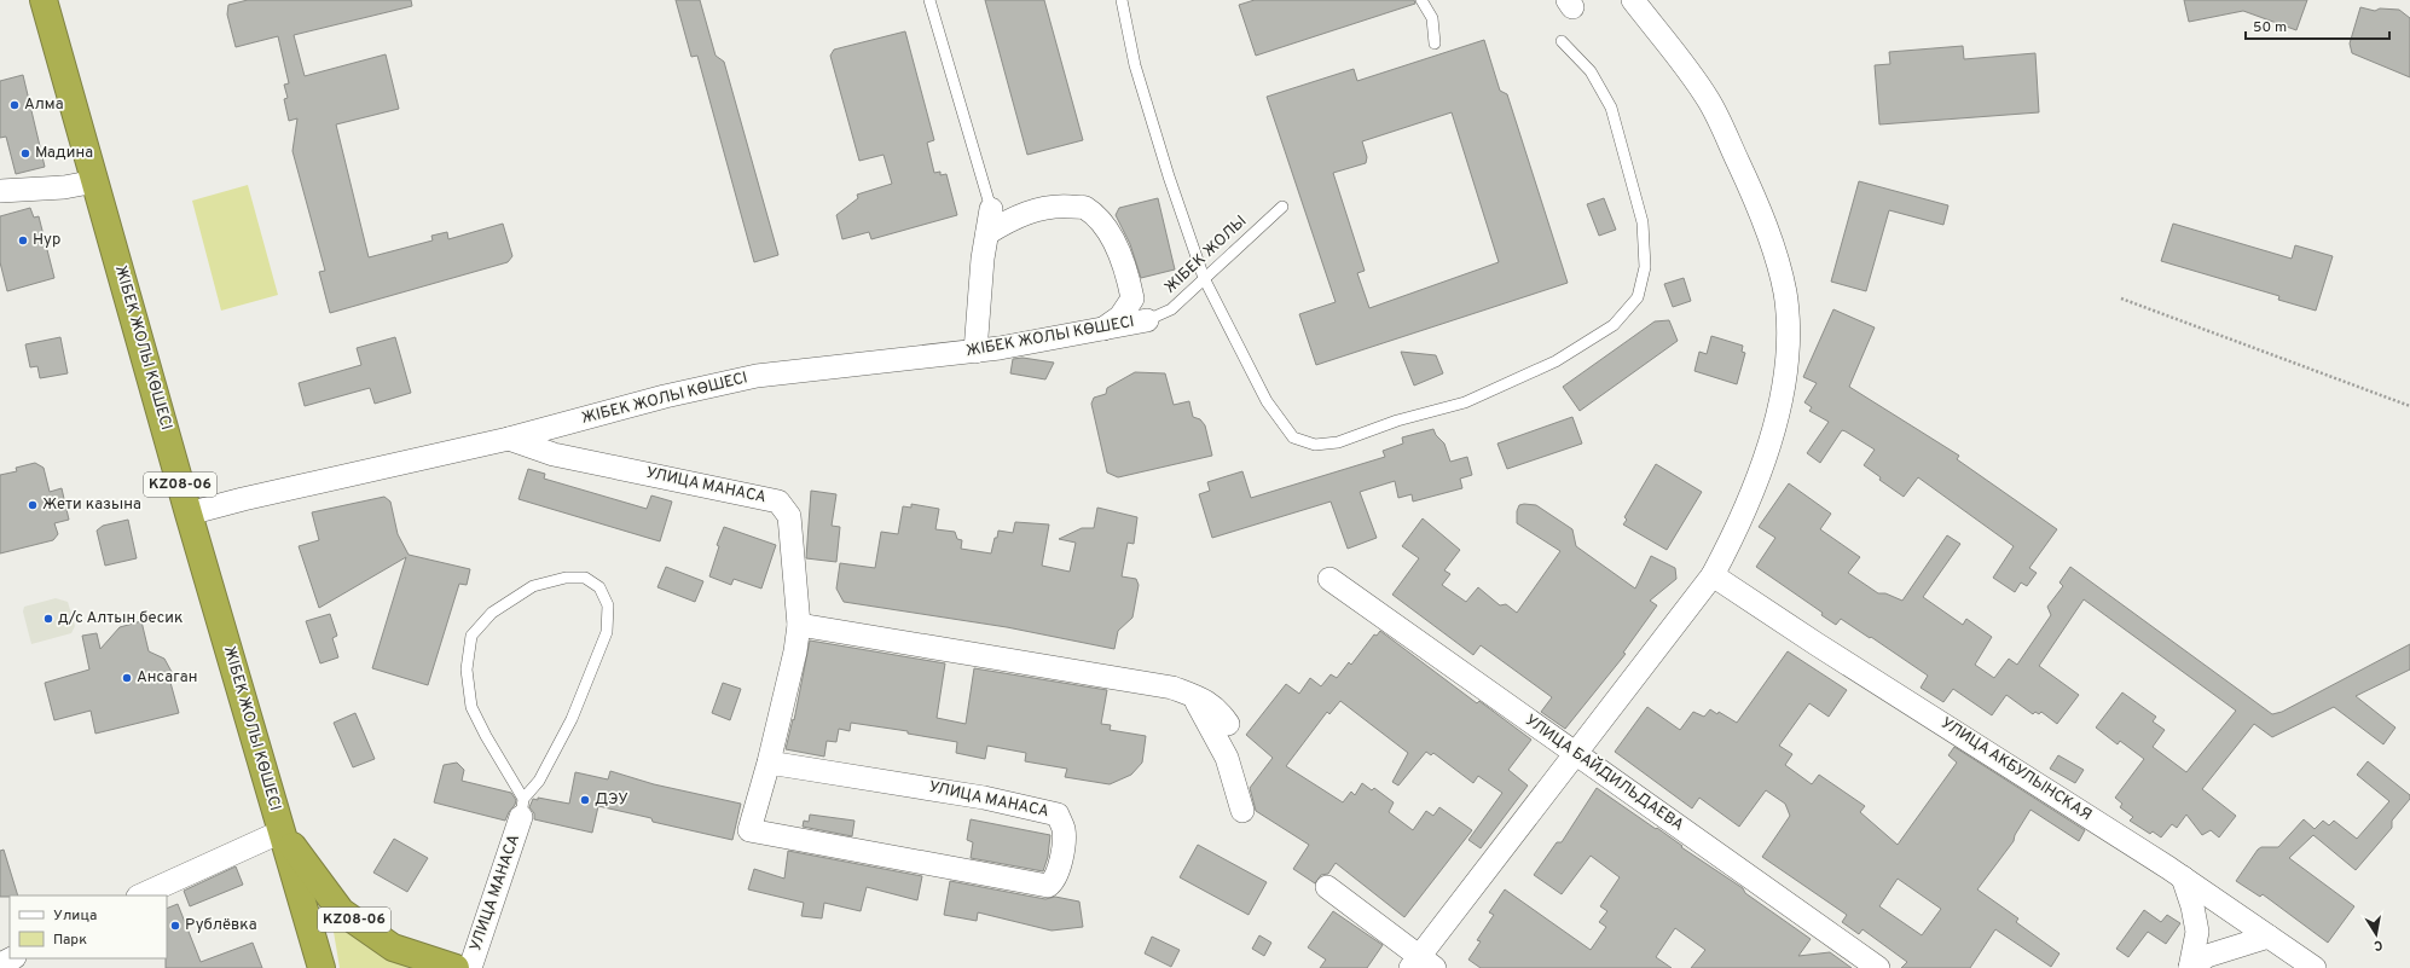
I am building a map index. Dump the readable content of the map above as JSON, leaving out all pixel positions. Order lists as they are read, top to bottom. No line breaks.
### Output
{"streets":{"highway":["ЖІБЕК ЖОЛЫ КӨШЕСІ","KZ08-06"],"street":["УЛИЦА МАНАСА","УЛИЦА АКБУЛЫНСКАЯ","УЛИЦА БАЙДИЛЬДАЕВА"],"lane":["ЖІБЕК ЖОЛЫ"]},"crossings":[["ЖІБЕК ЖОЛЫ","ЖІБЕК ЖОЛЫ КӨШЕСІ"],["ЖІБЕК ЖОЛЫ КӨШЕСІ","KZ08-06"],["ЖІБЕК ЖОЛЫ КӨШЕСІ","УЛИЦА МАНАСА"]],"places":["Алма","Мадина","Нур","Жети казына","д/с Алтын бесик","Ансаган","ДЭУ","Рублёвка"],"legend":["Улица","Парк"],"scale_bar":"50 m","north":"bottom"}
